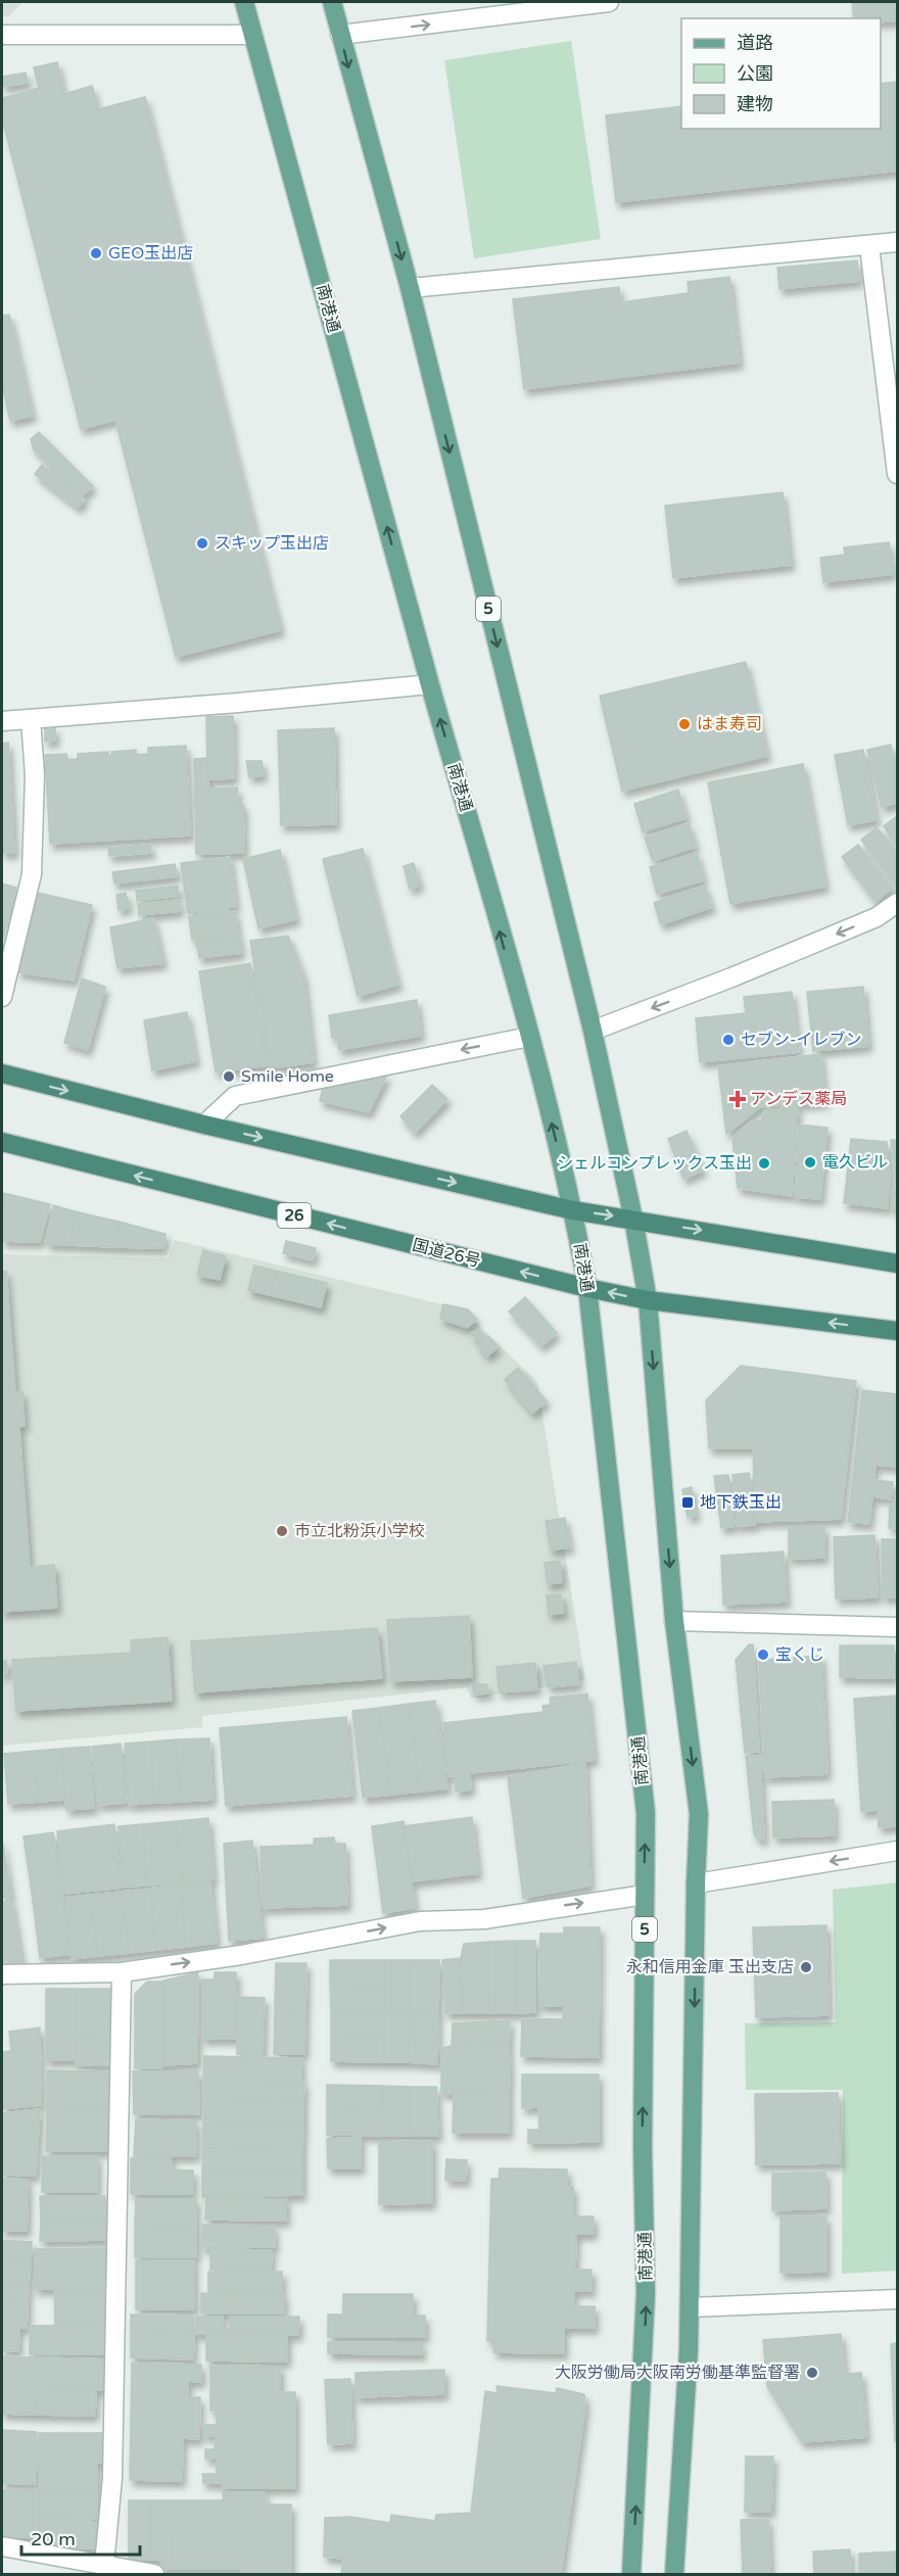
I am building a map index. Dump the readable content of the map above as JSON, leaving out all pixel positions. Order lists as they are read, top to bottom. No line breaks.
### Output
{"streets":{"highway":["26","国道26号"],"main road":["南港通","5"]},"crossings":[["南港通","国道26号"],["5","国道26号"]],"places":{"other":["GEO玉出店","スキップ玉出店","はま寿司","セブン-イレブン","Smile Home","電久ビル","シェルコンプレックス玉出","市立北粉浜小学校","宝くじ","永和信用金庫 玉出支店","大阪労働局大阪南労働基準監督署"],"health":["アンデス薬局"],"transit":["地下鉄玉出"]},"legend":["道路","公園","建物"],"scale_bar":"20 m"}
